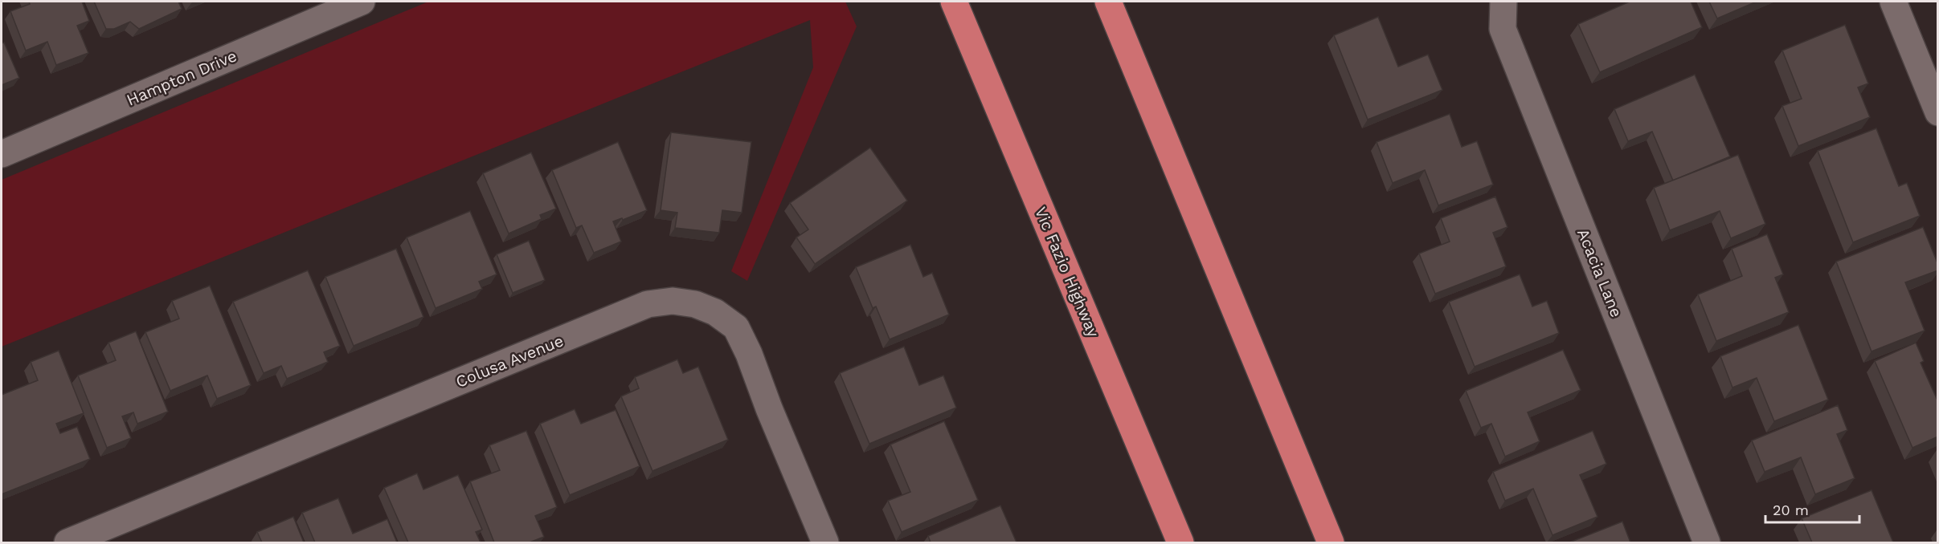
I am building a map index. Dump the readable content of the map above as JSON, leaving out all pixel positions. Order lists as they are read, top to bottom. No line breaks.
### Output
{"streets":{"highway":["Vic Fazio Highway"],"street":["Hampton Drive","Acacia Lane","Colusa Avenue"]},"scale_bar":"20 m"}
